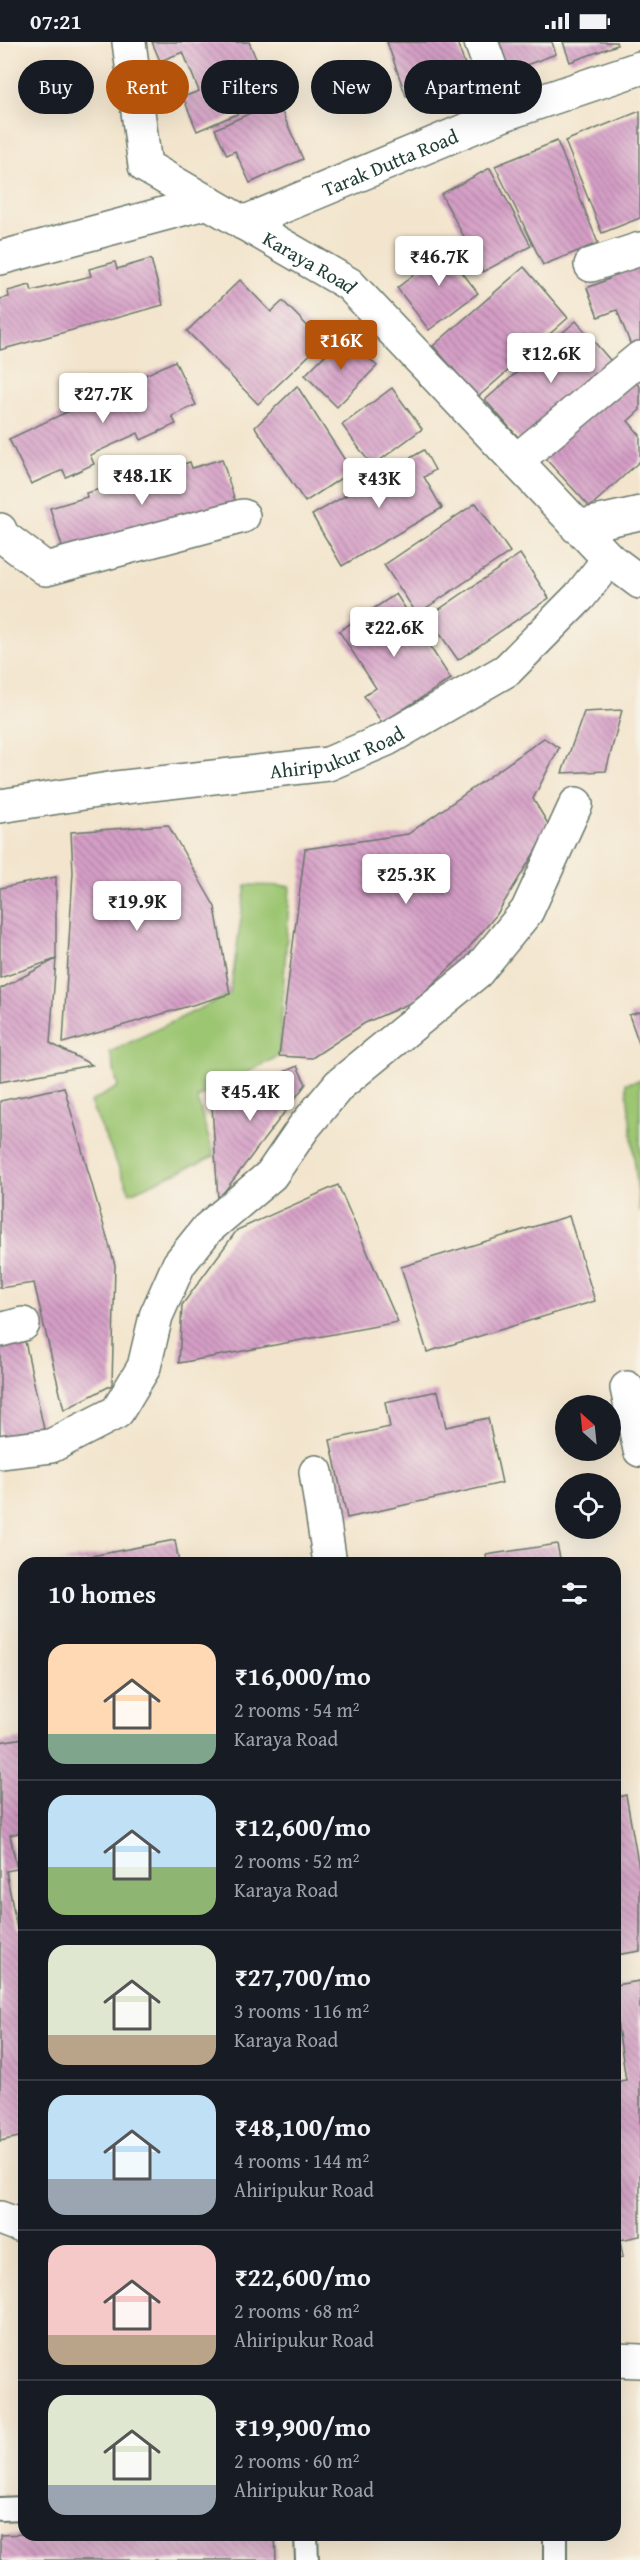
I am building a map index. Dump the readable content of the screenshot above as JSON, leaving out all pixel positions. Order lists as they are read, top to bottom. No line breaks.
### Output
{"streets":{"street":["Tarak Dutta Road","Karaya Road","Ahiripukur Road"]},"crossings":[["Tarak Dutta Road","Karaya Road"],["Karaya Road","Ahiripukur Road"]],"north":"top left","page":{"status":"07:21","chip":["Buy","Rent","Filters","New","Apartment"],"price":["₹46.7K","₹16K","₹12.6K","₹27.7K","₹48.1K","₹43K","₹22.6K","₹25.3K","₹19.9K","₹45.4K"],"heading":"10 homes","list":[{"name":"₹16,000/mo","note":"2 rooms · 54 m² · Karaya Road"},{"name":"₹12,600/mo","note":"2 rooms · 52 m² · Karaya Road"},{"name":"₹27,700/mo","note":"3 rooms · 116 m² · Karaya Road"},{"name":"₹48,100/mo","note":"4 rooms · 144 m² · Ahiripukur Road"},{"name":"₹22,600/mo","note":"2 rooms · 68 m² · Ahiripukur Road"},{"name":"₹19,900/mo","note":"2 rooms · 60 m² · Ahiripukur Road"}]}}
